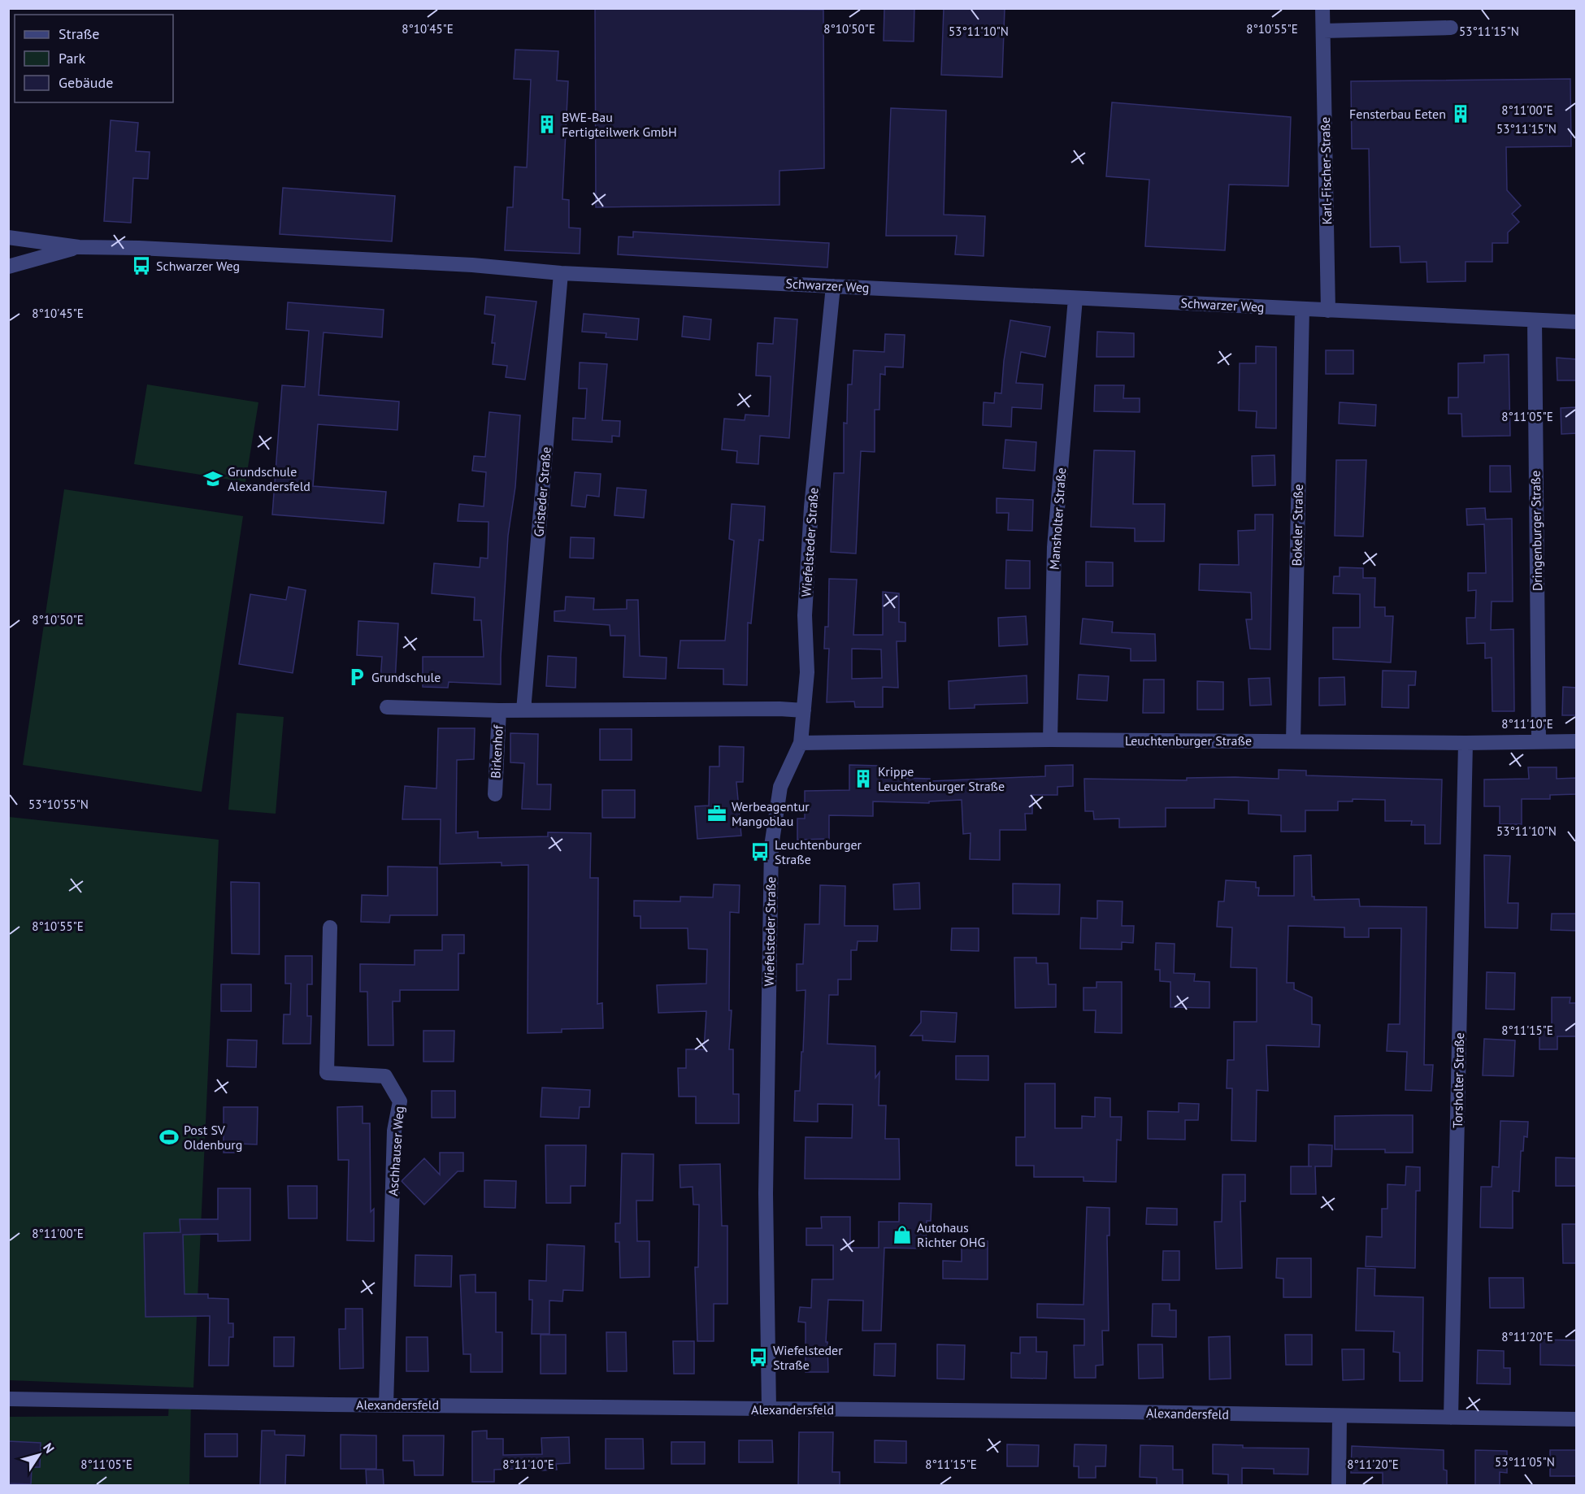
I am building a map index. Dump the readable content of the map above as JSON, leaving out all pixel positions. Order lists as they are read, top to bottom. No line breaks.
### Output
{"streets":{"street":["Karl-Fischer-Straße","Schwarzer Weg","Gristeder Straße","Mansholter Straße","Bokeler Straße","Dringenburger Straße","Wiefelsteder Straße","Leuchtenburger Straße","Birkenhof","Torsholter Straße","Aschhauser Weg","Alexandersfeld"]},"crossings":[["Karl-Fischer-Straße","Schwarzer Weg"],["Schwarzer Weg","Gristeder Straße"],["Schwarzer Weg","Mansholter Straße"],["Schwarzer Weg","Bokeler Straße"],["Schwarzer Weg","Dringenburger Straße"],["Schwarzer Weg","Wiefelsteder Straße"],["Mansholter Straße","Leuchtenburger Straße"],["Bokeler Straße","Leuchtenburger Straße"],["Dringenburger Straße","Leuchtenburger Straße"],["Wiefelsteder Straße","Leuchtenburger Straße"],["Wiefelsteder Straße","Alexandersfeld"],["Leuchtenburger Straße","Torsholter Straße"],["Torsholter Straße","Alexandersfeld"],["Aschhauser Weg","Alexandersfeld"]],"places":{"building":["Fensterbau Eeten","BWE-Bau Fertigteilwerk GmbH","Krippe Leuchtenburger Straße"],"bus stop":["Schwarzer Weg","Leuchtenburger Straße","Wiefelsteder Straße"],"school or university":["Grundschule Alexandersfeld"],"parking":["Grundschule"],"office":["Werbeagentur Mangoblau"],"sports":["Post SV Oldenburg"],"shop":["Autohaus Richter OHG"]},"legend":["Straße","Park","Gebäude"],"north":"top right","coordinates":["8°10'55\"E","8°10'45\"E","8°10'50\"E","53°11'15\"N","53°11'10\"N","8°11'00\"E","8°11'05\"E","8°11'10\"E","53°10'55\"N","8°11'15\"E","8°11'20\"E","53°11'05\"N"]}
